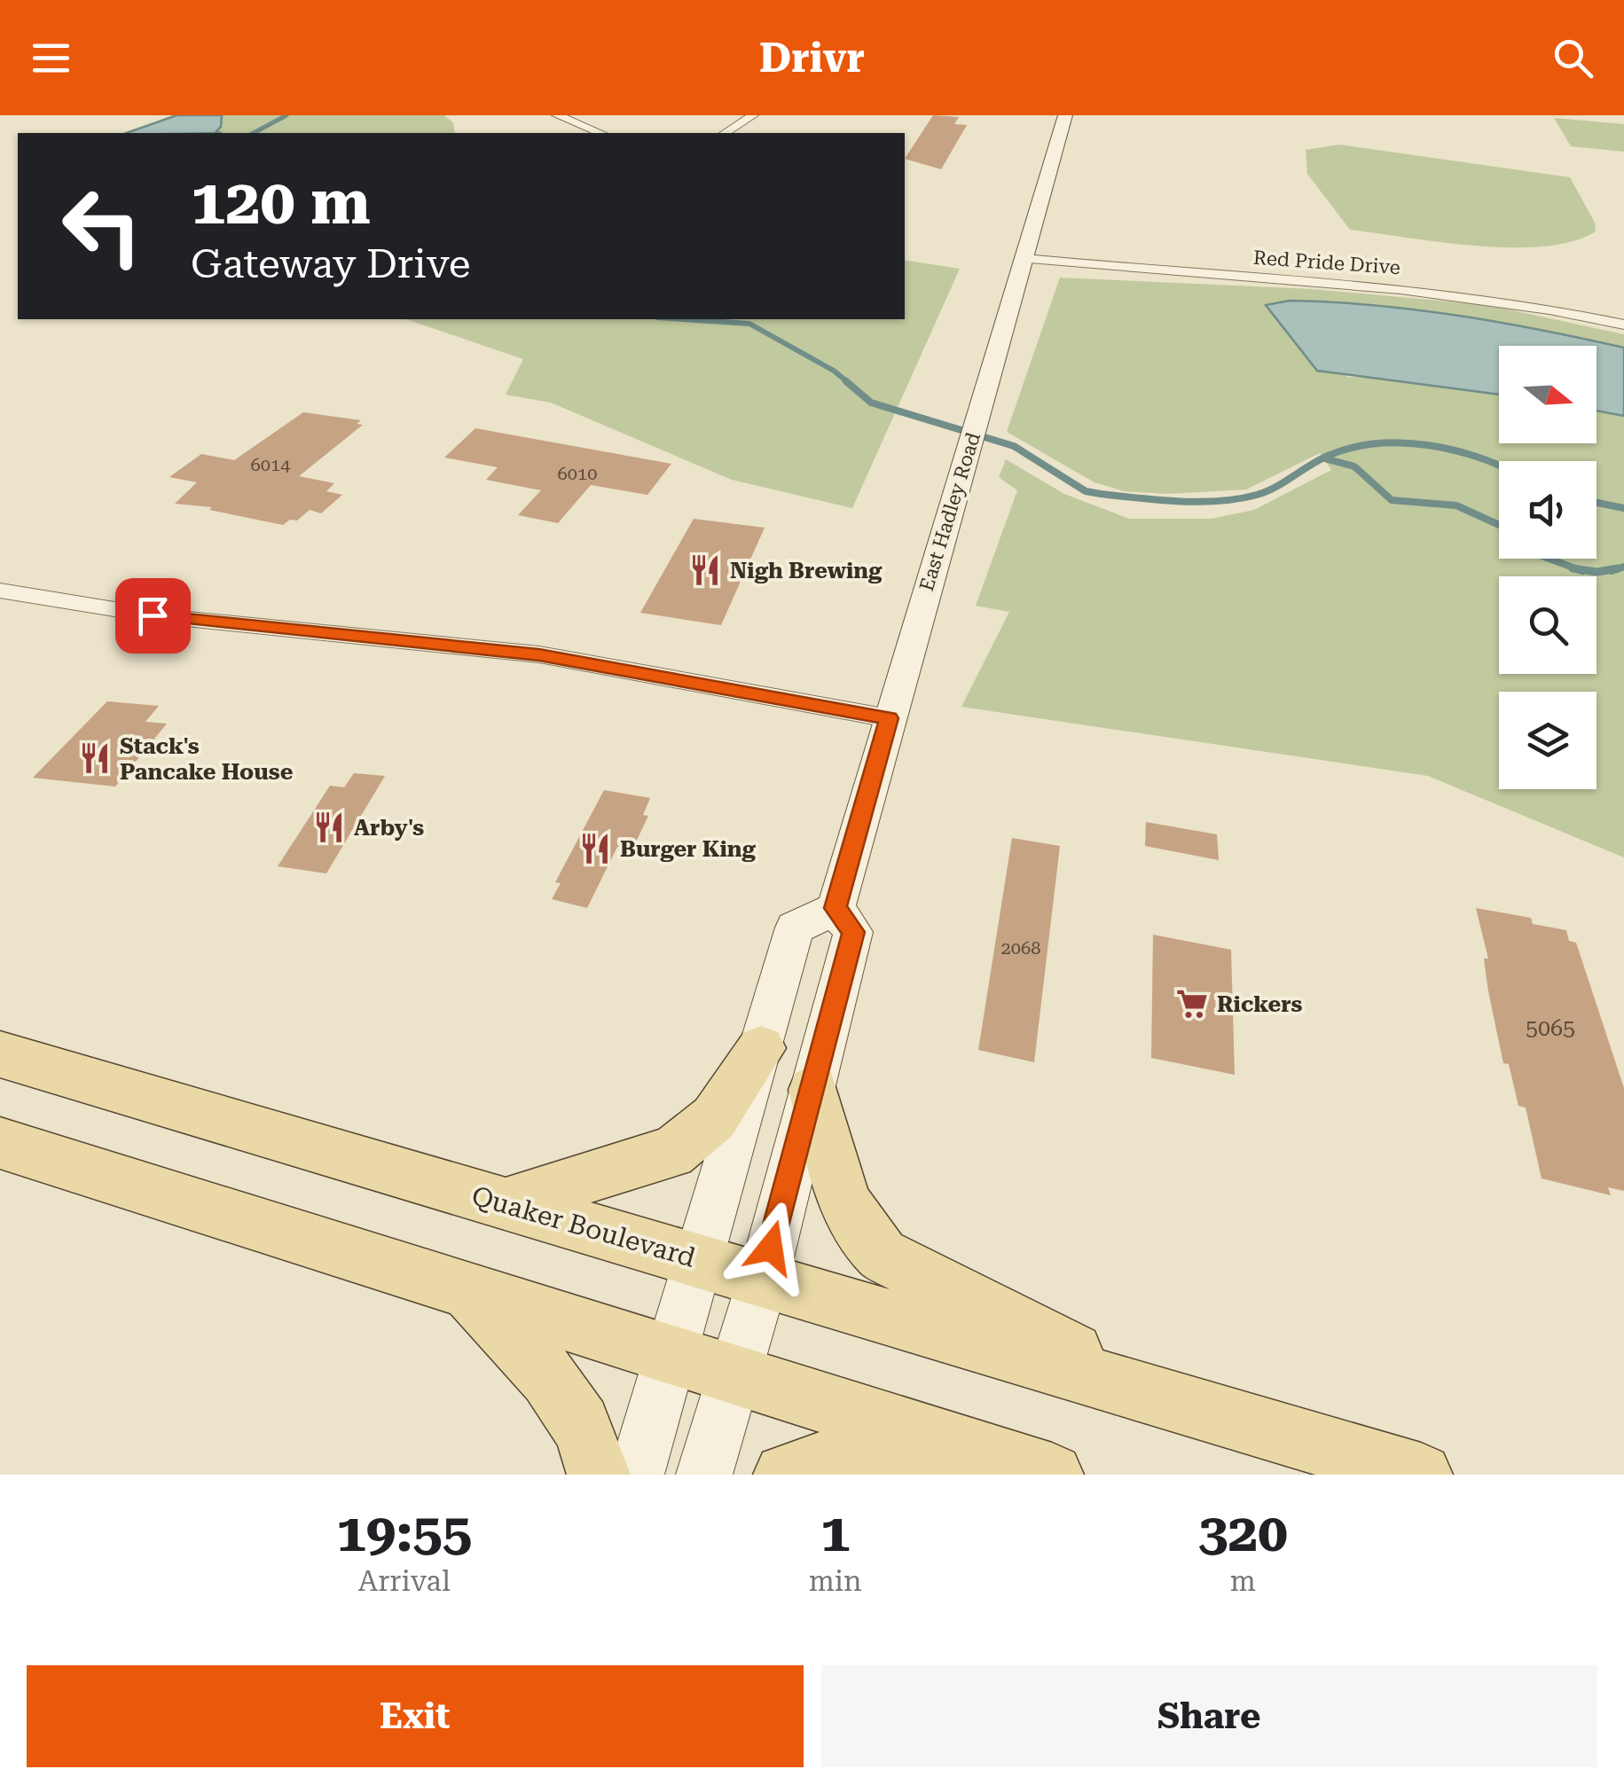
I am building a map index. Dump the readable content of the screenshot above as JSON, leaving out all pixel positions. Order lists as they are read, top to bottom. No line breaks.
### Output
{"streets":{"main road":["Quaker Boulevard"],"street":["Red Pride Drive","East Hadley Road"]},"crossings":[["Red Pride Drive","East Hadley Road"]],"places":{"restaurant":["Nigh Brewing","Stack's Pancake House","Arby's","Burger King"],"supermarket":["Rickers"]},"house_numbers":["6014","6010","2068","5065"],"north":"right","page":{"header":"Drivr","turn":["120 m","Gateway Drive"],"eta":["19:55","Arrival","1","min","320","m"],"buttons":["Exit","Share"]}}
